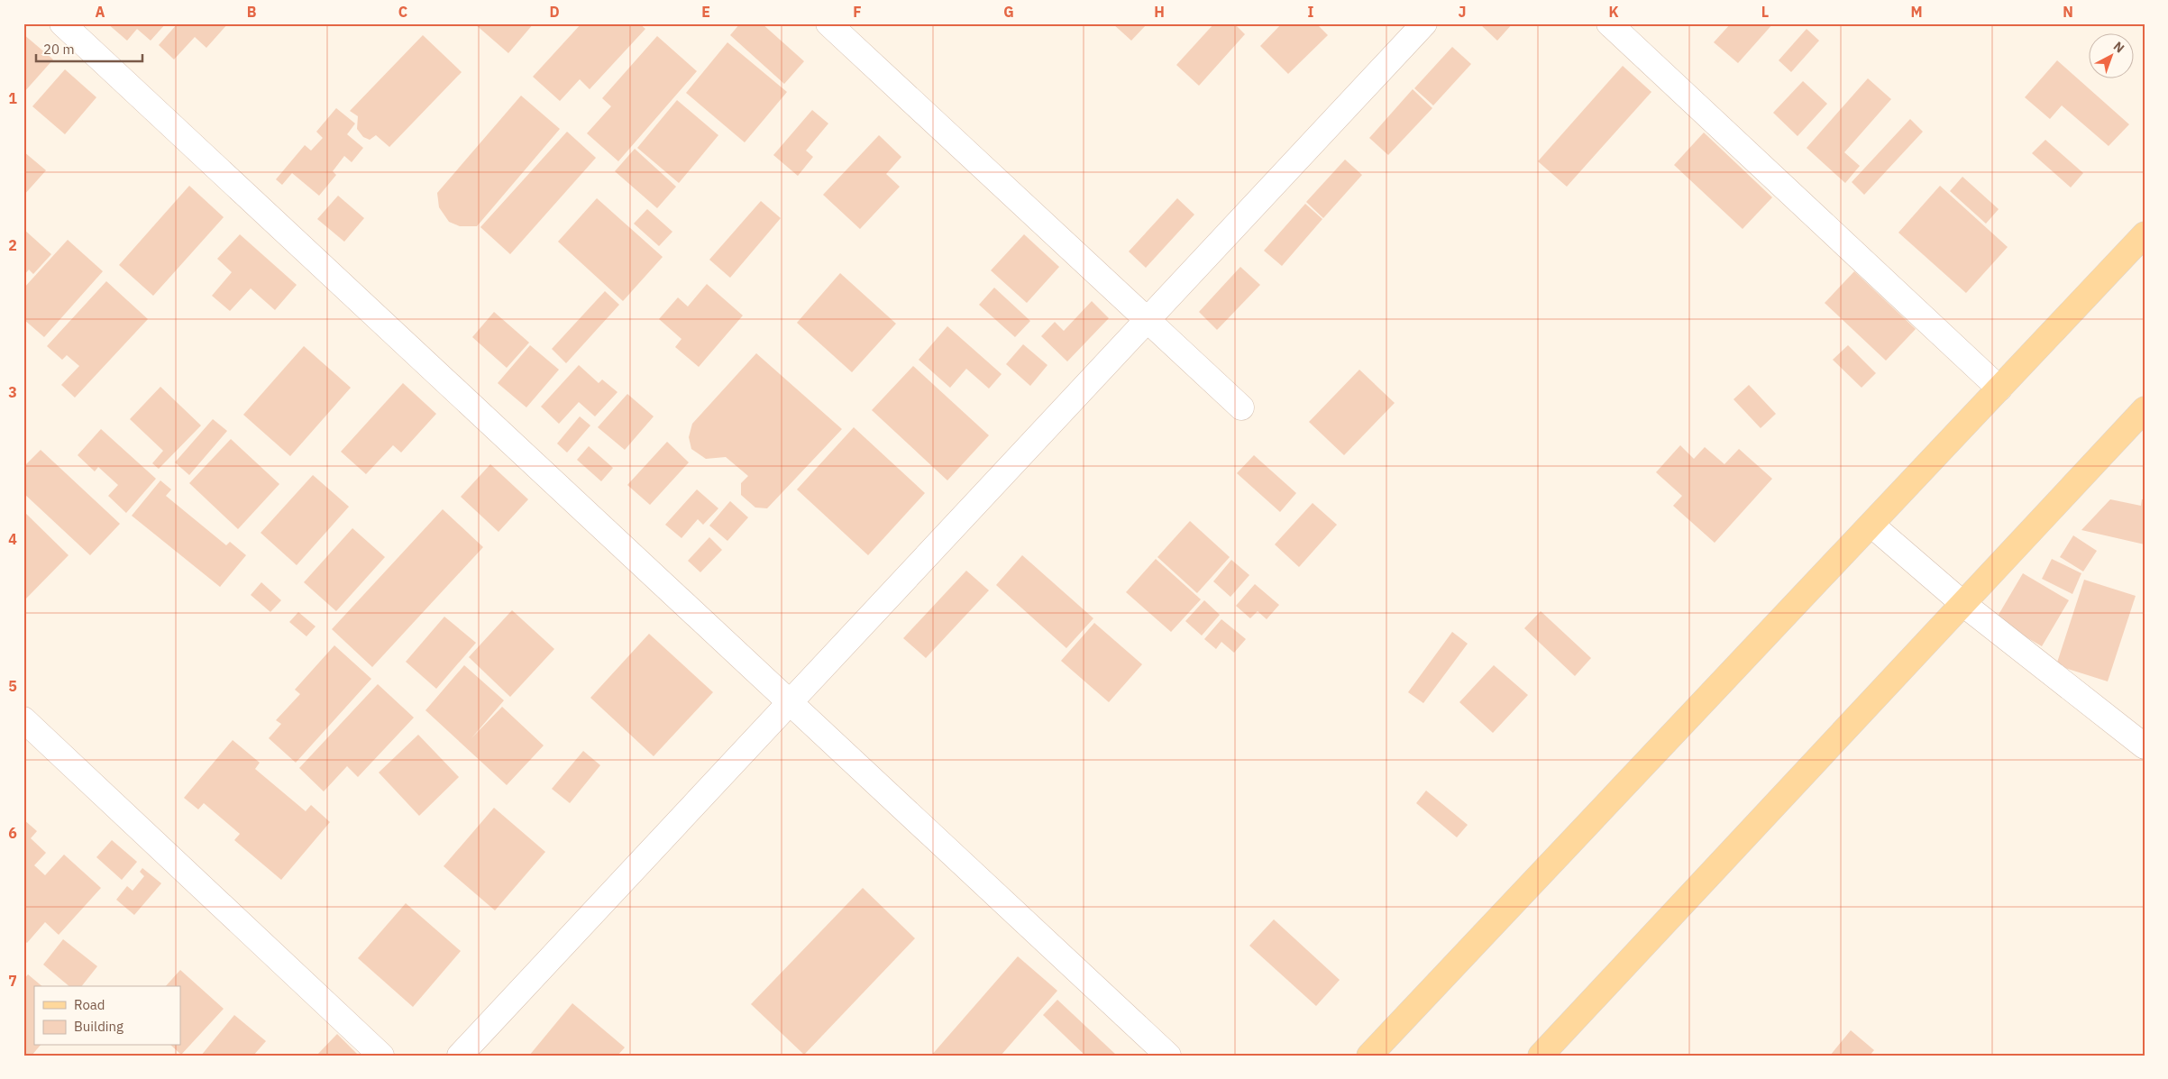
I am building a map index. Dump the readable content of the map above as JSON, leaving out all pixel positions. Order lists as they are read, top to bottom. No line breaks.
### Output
{"legend":["Road","Building"],"scale_bar":"20 m","north":"top right","grid":{"columns":["A","B","C","D","E","F","G","H","I","J","K","L","M","N"],"rows":["1","2","3","4","5","6","7"]}}
